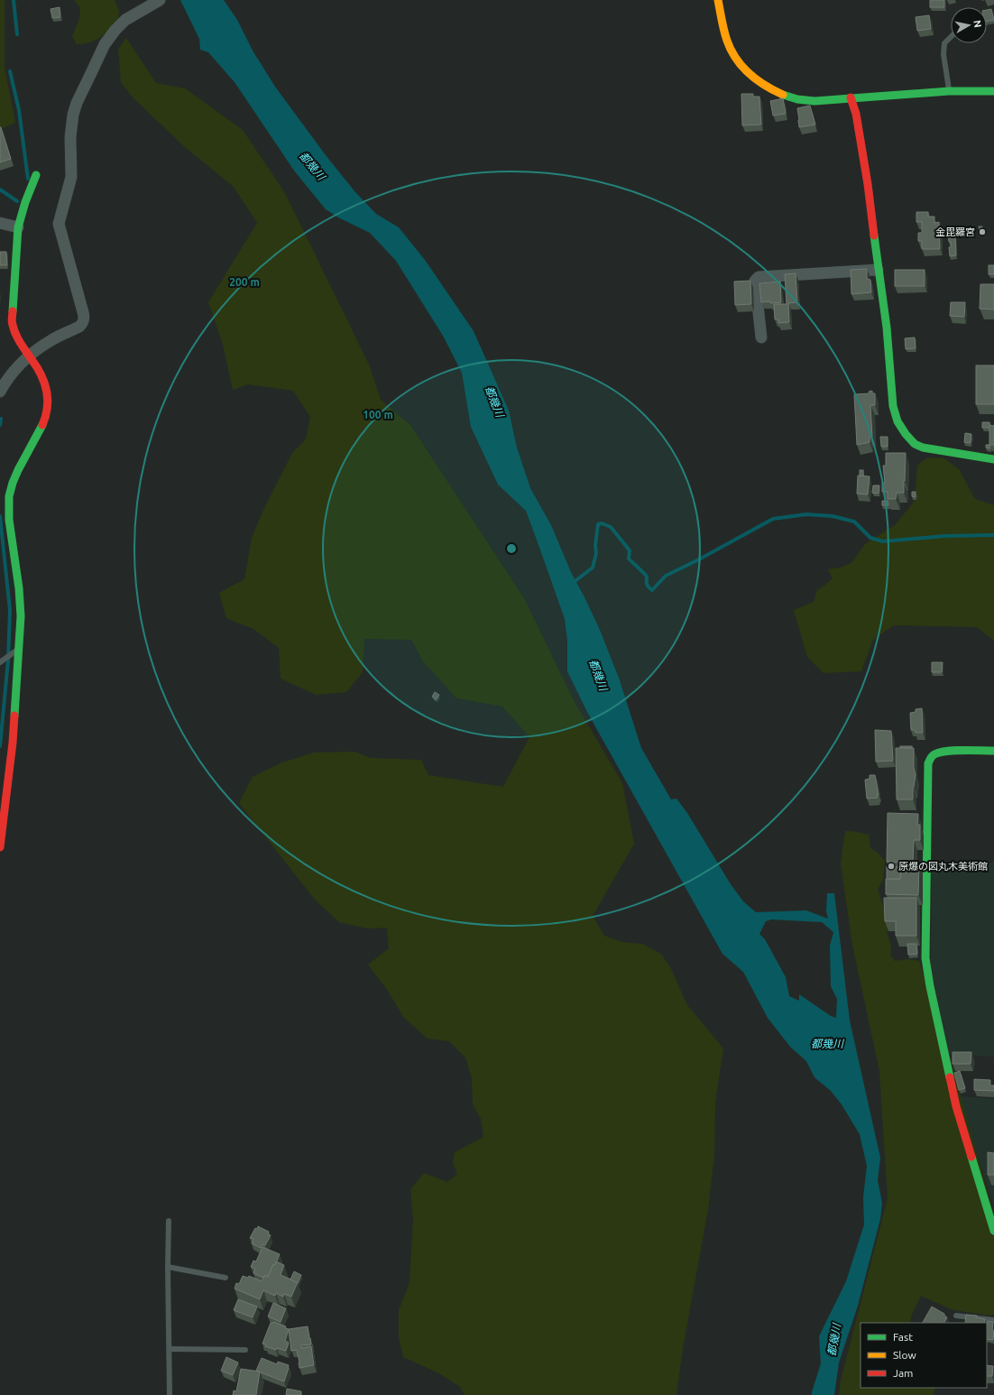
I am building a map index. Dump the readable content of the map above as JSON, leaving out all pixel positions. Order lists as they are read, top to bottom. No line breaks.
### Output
{"water":["都幾川"],"places":["金毘羅宮","原爆の図丸木美術館"],"legend":["Fast","Slow","Jam"],"north":"right","rings":["200 m","100 m"]}
